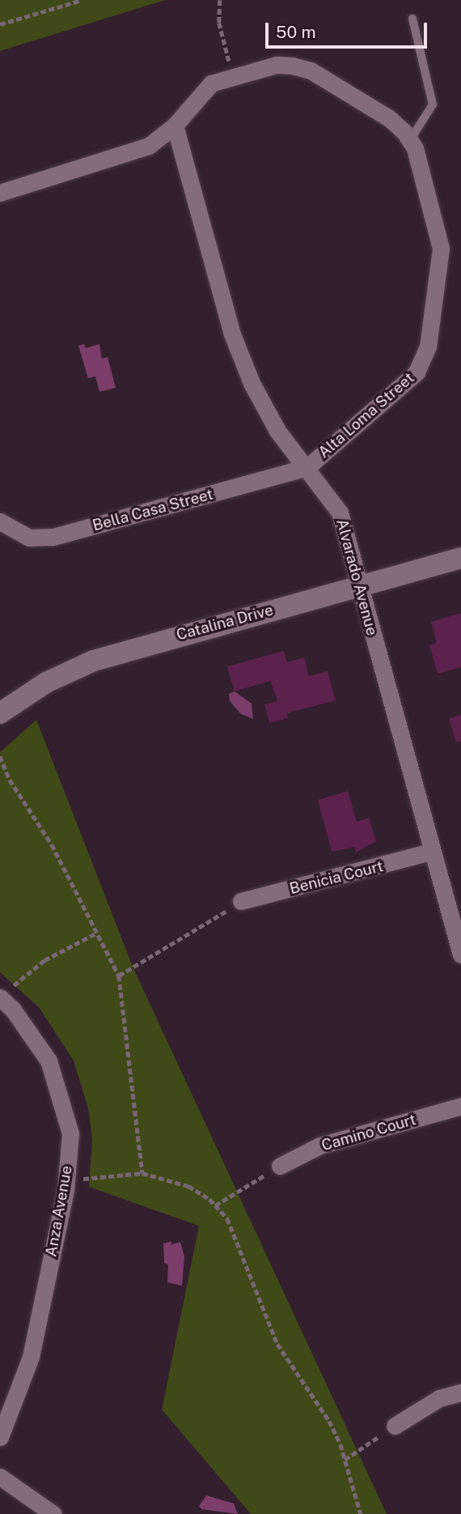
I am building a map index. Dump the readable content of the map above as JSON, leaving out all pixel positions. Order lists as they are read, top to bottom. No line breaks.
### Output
{"streets":{"street":["Alta Loma Street","Bella Casa Street","Alvarado Avenue","Catalina Drive","Benicia Court","Camino Court","Anza Avenue"]},"crossings":[["Alta Loma Street","Bella Casa Street"],["Alta Loma Street","Alvarado Avenue"],["Bella Casa Street","Alvarado Avenue"],["Alvarado Avenue","Catalina Drive"],["Alvarado Avenue","Benicia Court"]],"scale_bar":"50 m"}
